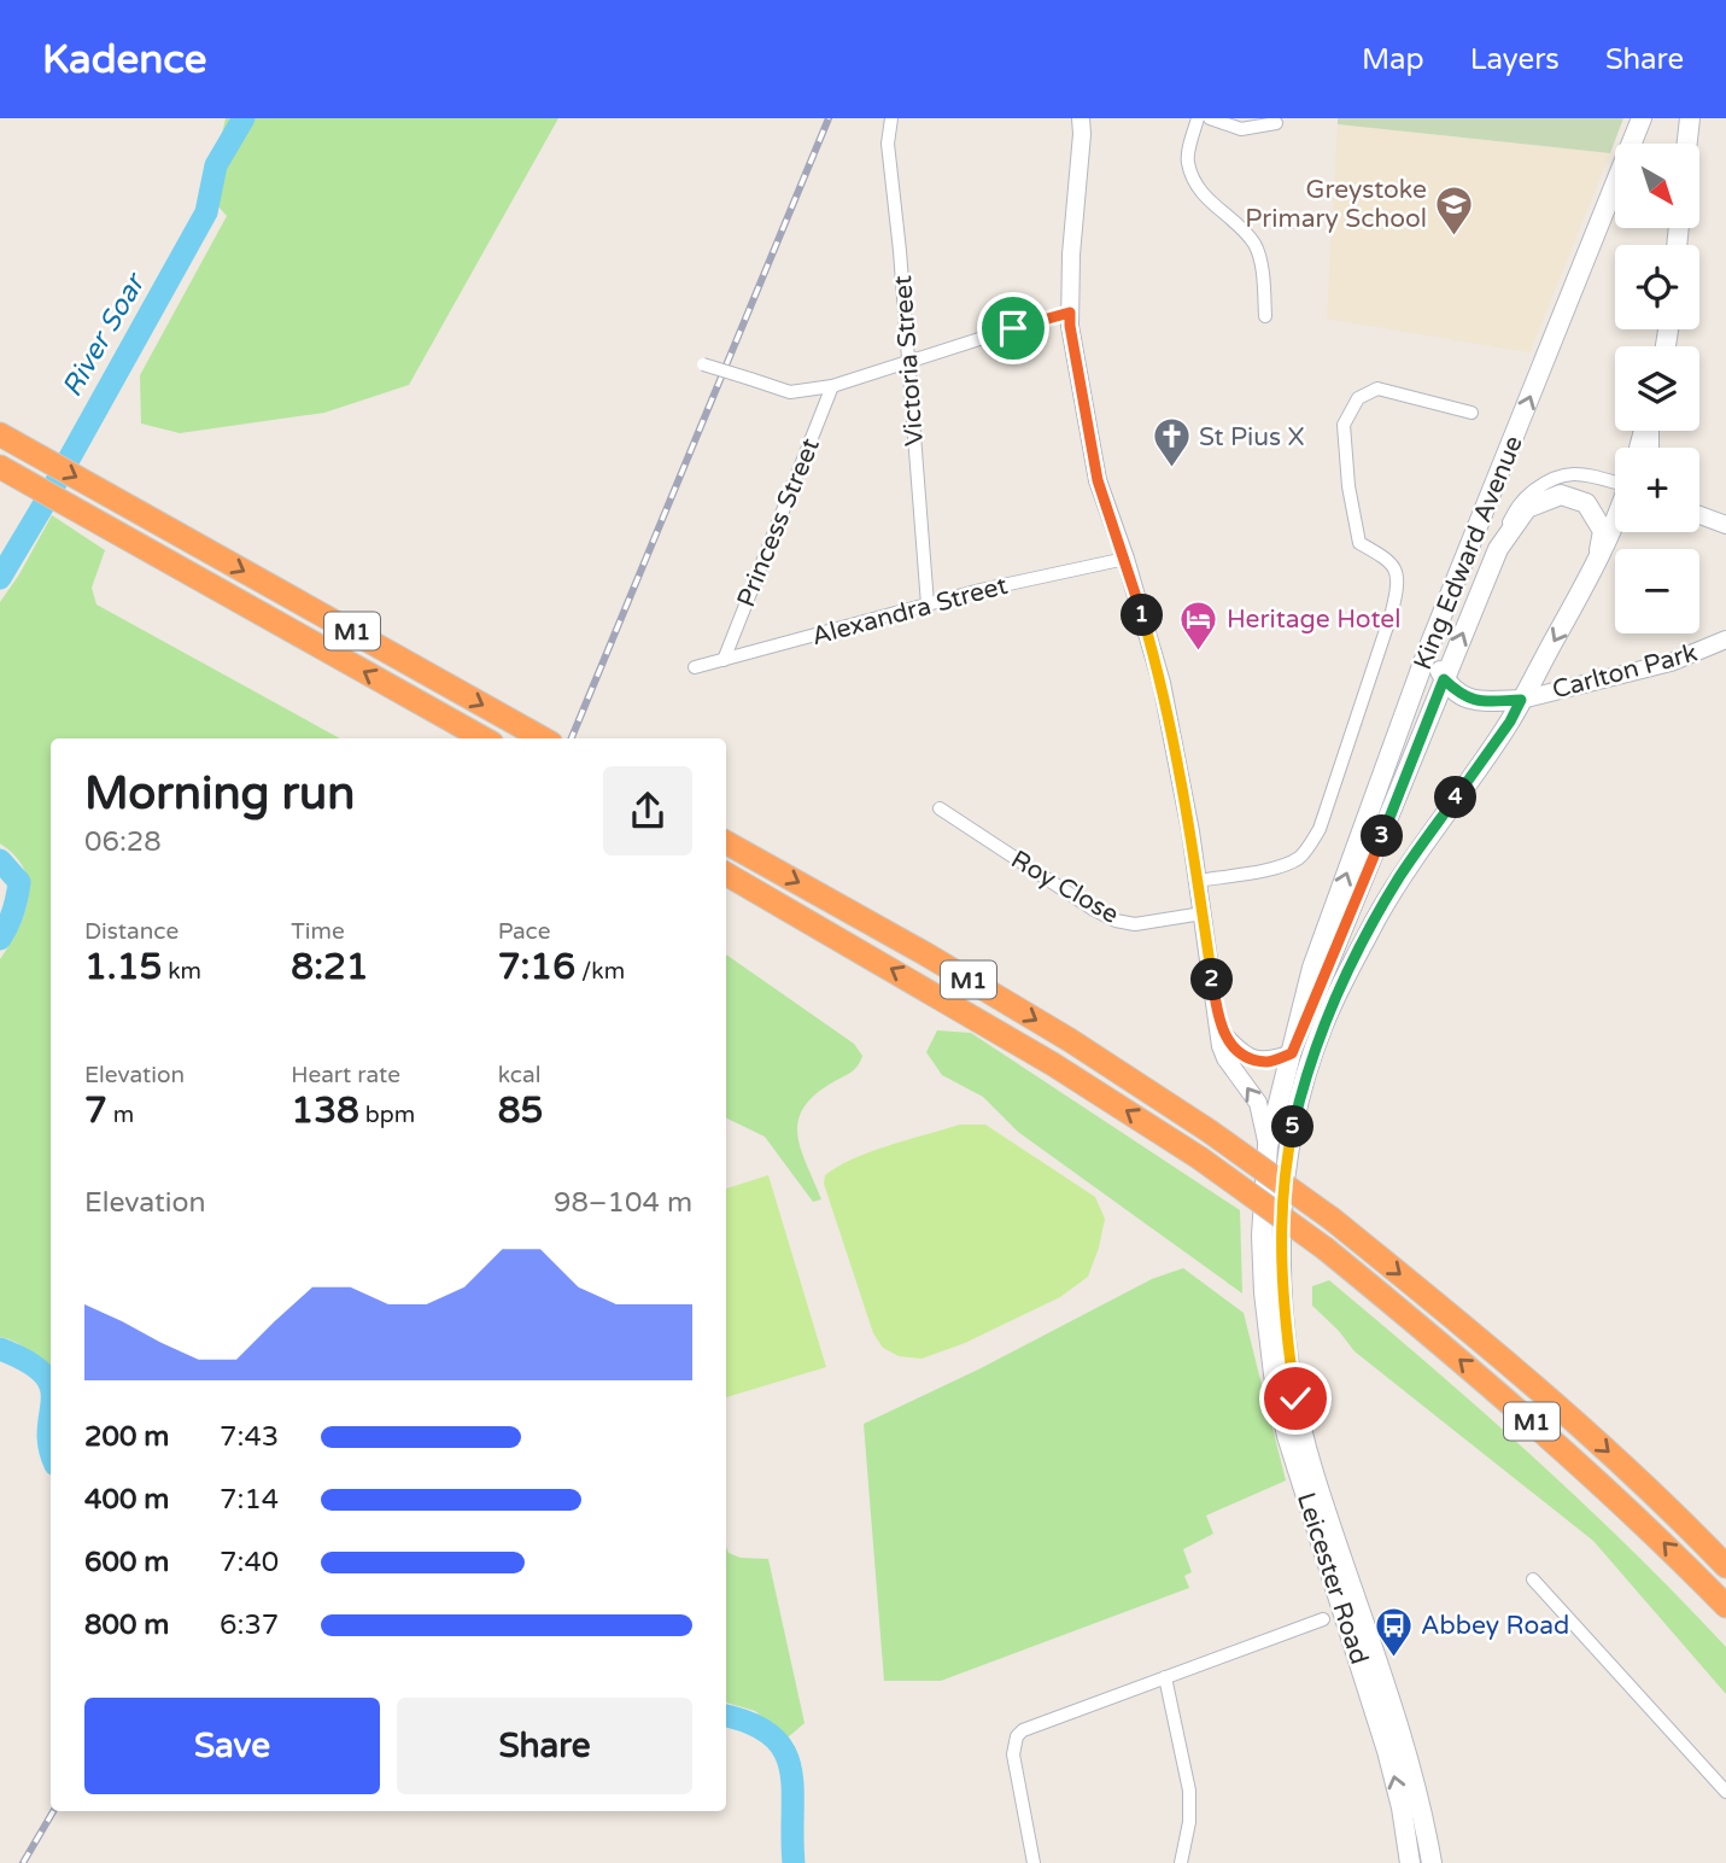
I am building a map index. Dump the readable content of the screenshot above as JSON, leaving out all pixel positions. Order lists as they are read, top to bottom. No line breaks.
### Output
{"streets":{"highway":["M1"],"main road":["King Edward Avenue","Leicester Road"],"street":["Victoria Street","Princess Street","Alexandra Street","Carlton Park","Roy Close"]},"crossings":[["Victoria Street","Alexandra Street"],["Princess Street","Alexandra Street"],["King Edward Avenue","Carlton Park"],["King Edward Avenue","Leicester Road"]],"water":["River Soar"],"places":{"school or university":["Greystoke Primary School"],"church":["St Pius X"],"hotel":["Heritage Hotel"],"bus stop":["Abbey Road"]},"north":"bottom right","page":{"header":"Kadence","nav":["Map","Layers","Share"],"map_buttons":["+","−"],"pins":["1","4","3","2","5"],"heading":["Morning run","06:28"],"stats":[["Distance","1.15 km"],["Time","8:21"],["Pace","7:16 /km"],["Elevation","7 m"],["Heart rate","138 bpm"],["kcal","85"]],"chart":["Elevation","98–104 m"],"list":[{"name":"200 m","note":"7:43"},{"name":"400 m","note":"7:14"},{"name":"600 m","note":"7:40"},{"name":"800 m","note":"6:37"}],"buttons":["Save","Share"]}}
